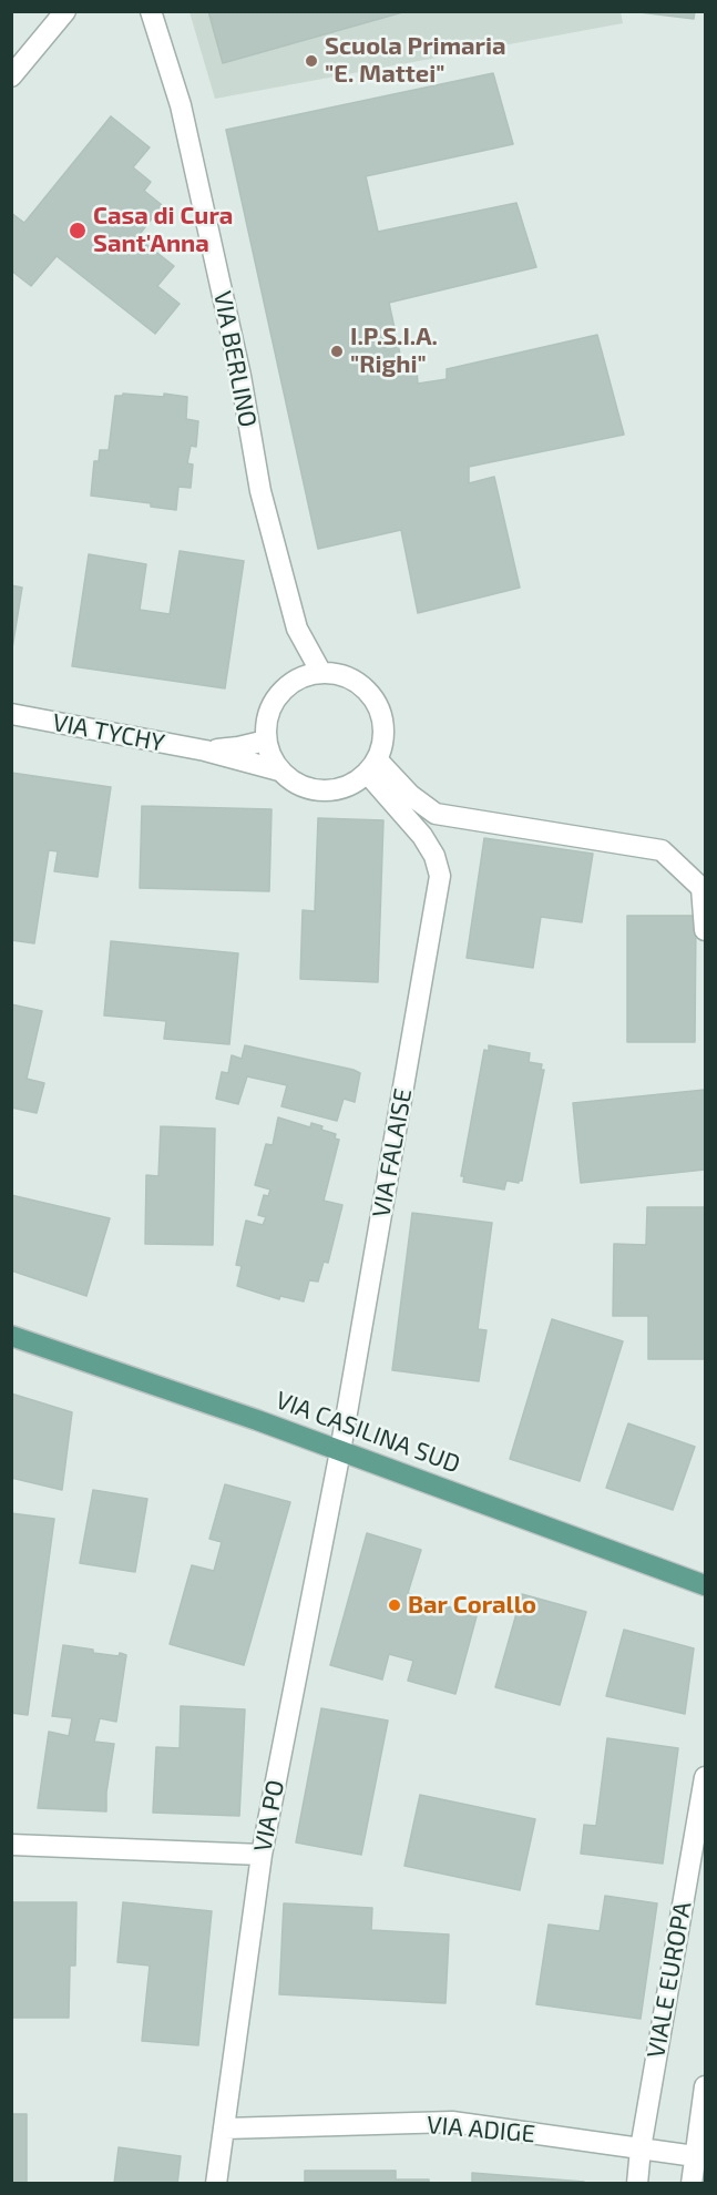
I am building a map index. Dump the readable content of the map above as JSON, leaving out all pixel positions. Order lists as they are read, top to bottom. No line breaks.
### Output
{"streets":{"main road":["VIA CASILINA SUD"],"street":["VIA BERLINO","VIA TYCHY","VIA FALAISE","VIA PO","VIALE EUROPA","VIA ADIGE"]},"crossings":[["VIA BERLINO","VIA TYCHY"],["VIA BERLINO","VIA FALAISE"],["VIA TYCHY","VIA FALAISE"],["VIA FALAISE","VIA CASILINA SUD"],["VIA FALAISE","VIA PO"],["VIA CASILINA SUD","VIA PO"],["VIA PO","VIA ADIGE"],["VIALE EUROPA","VIA ADIGE"]],"places":["Scuola Primaria \"E. Mattei\"","Casa di Cura Sant'Anna","I.P.S.I.A. \"Righi\"","Bar Corallo"]}
